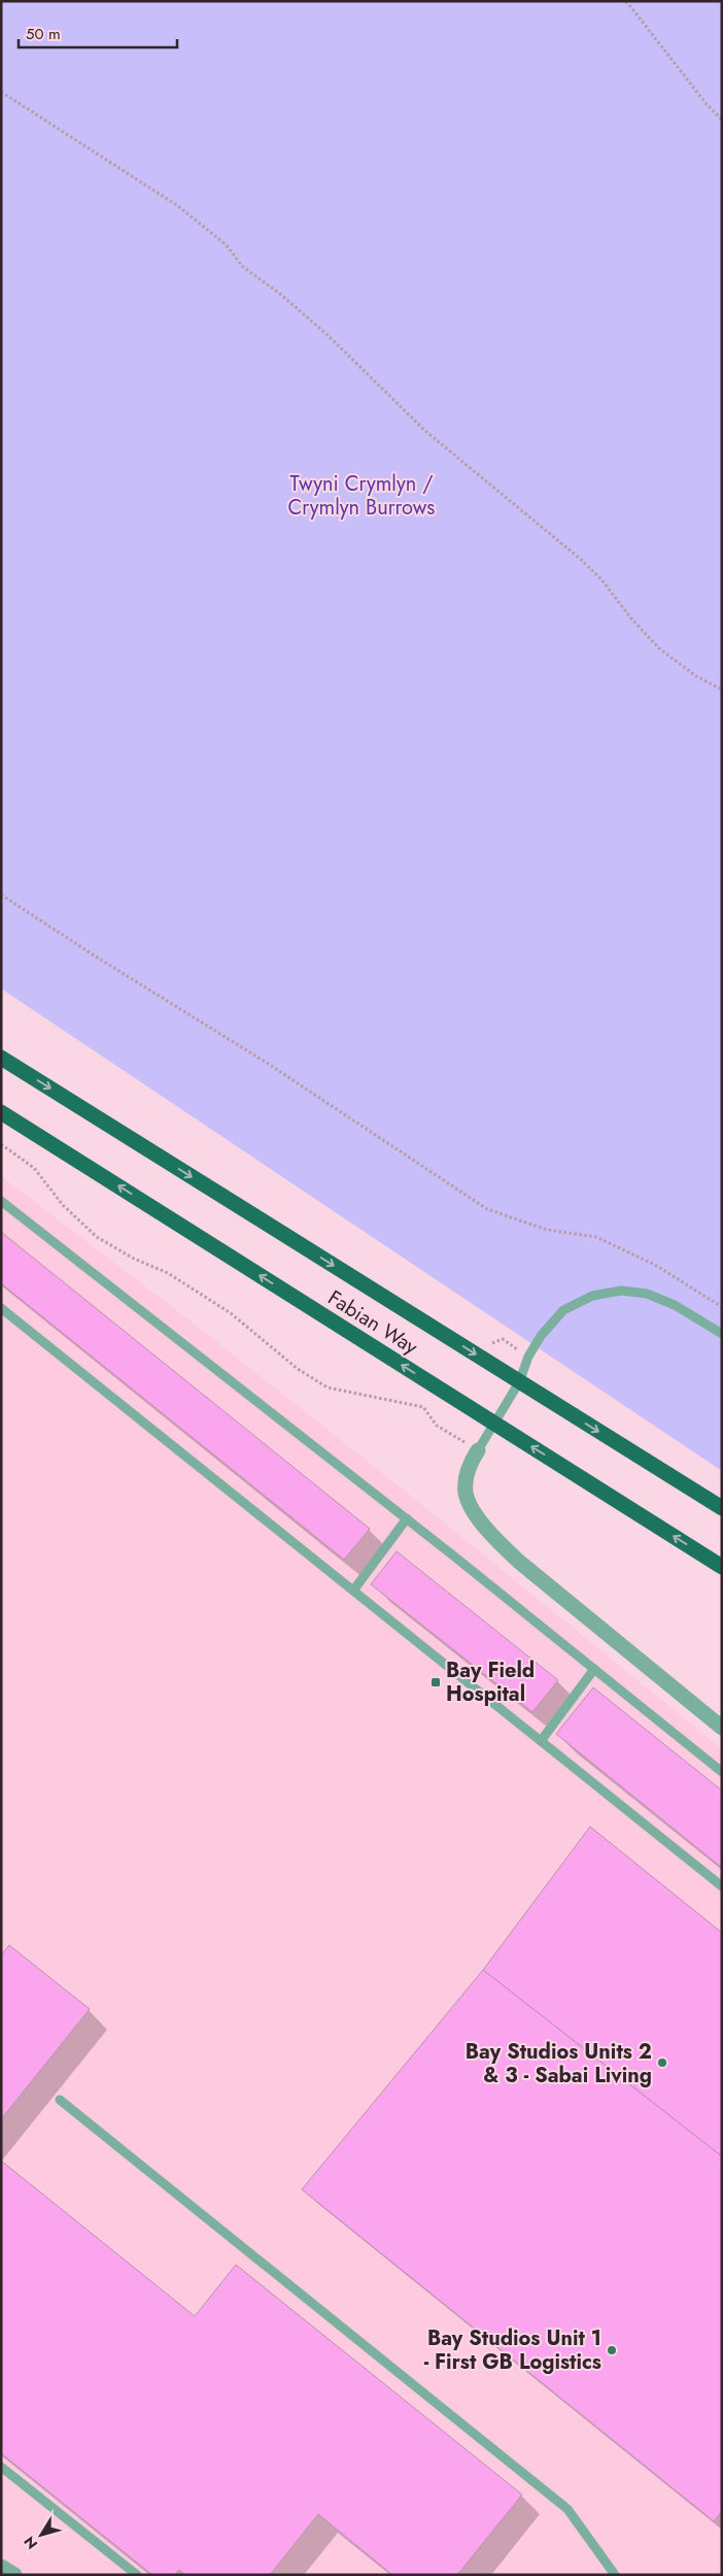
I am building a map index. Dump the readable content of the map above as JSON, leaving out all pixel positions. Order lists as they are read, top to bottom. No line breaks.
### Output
{"streets":{"highway":["Fabian Way"]},"parks":["Twyni Crymlyn / Crymlyn Burrows"],"places":{"transit":["Bay Field Hospital"],"other":["Bay Studios Units 2 & 3 - Sabai Living","Bay Studios Unit 1 - First GB Logistics"]},"scale_bar":"50 m","north":"bottom left"}
